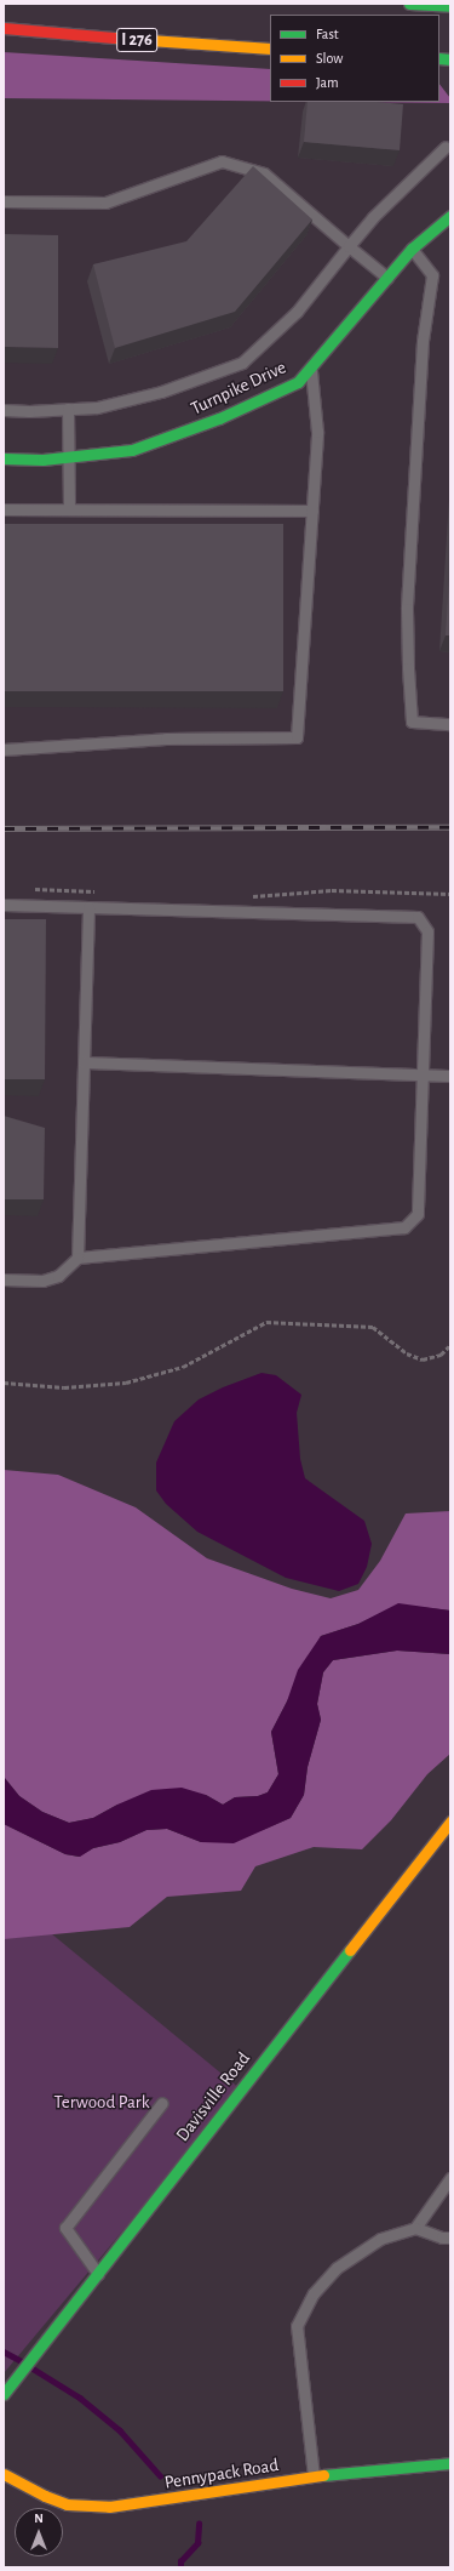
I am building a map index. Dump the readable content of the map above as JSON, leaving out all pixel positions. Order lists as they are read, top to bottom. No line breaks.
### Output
{"streets":{"main road":["I 276","Turnpike Drive","Davisville Road","Pennypack Road"]},"parks":["Terwood Park"],"legend":["Fast","Slow","Jam"],"north":"top"}
